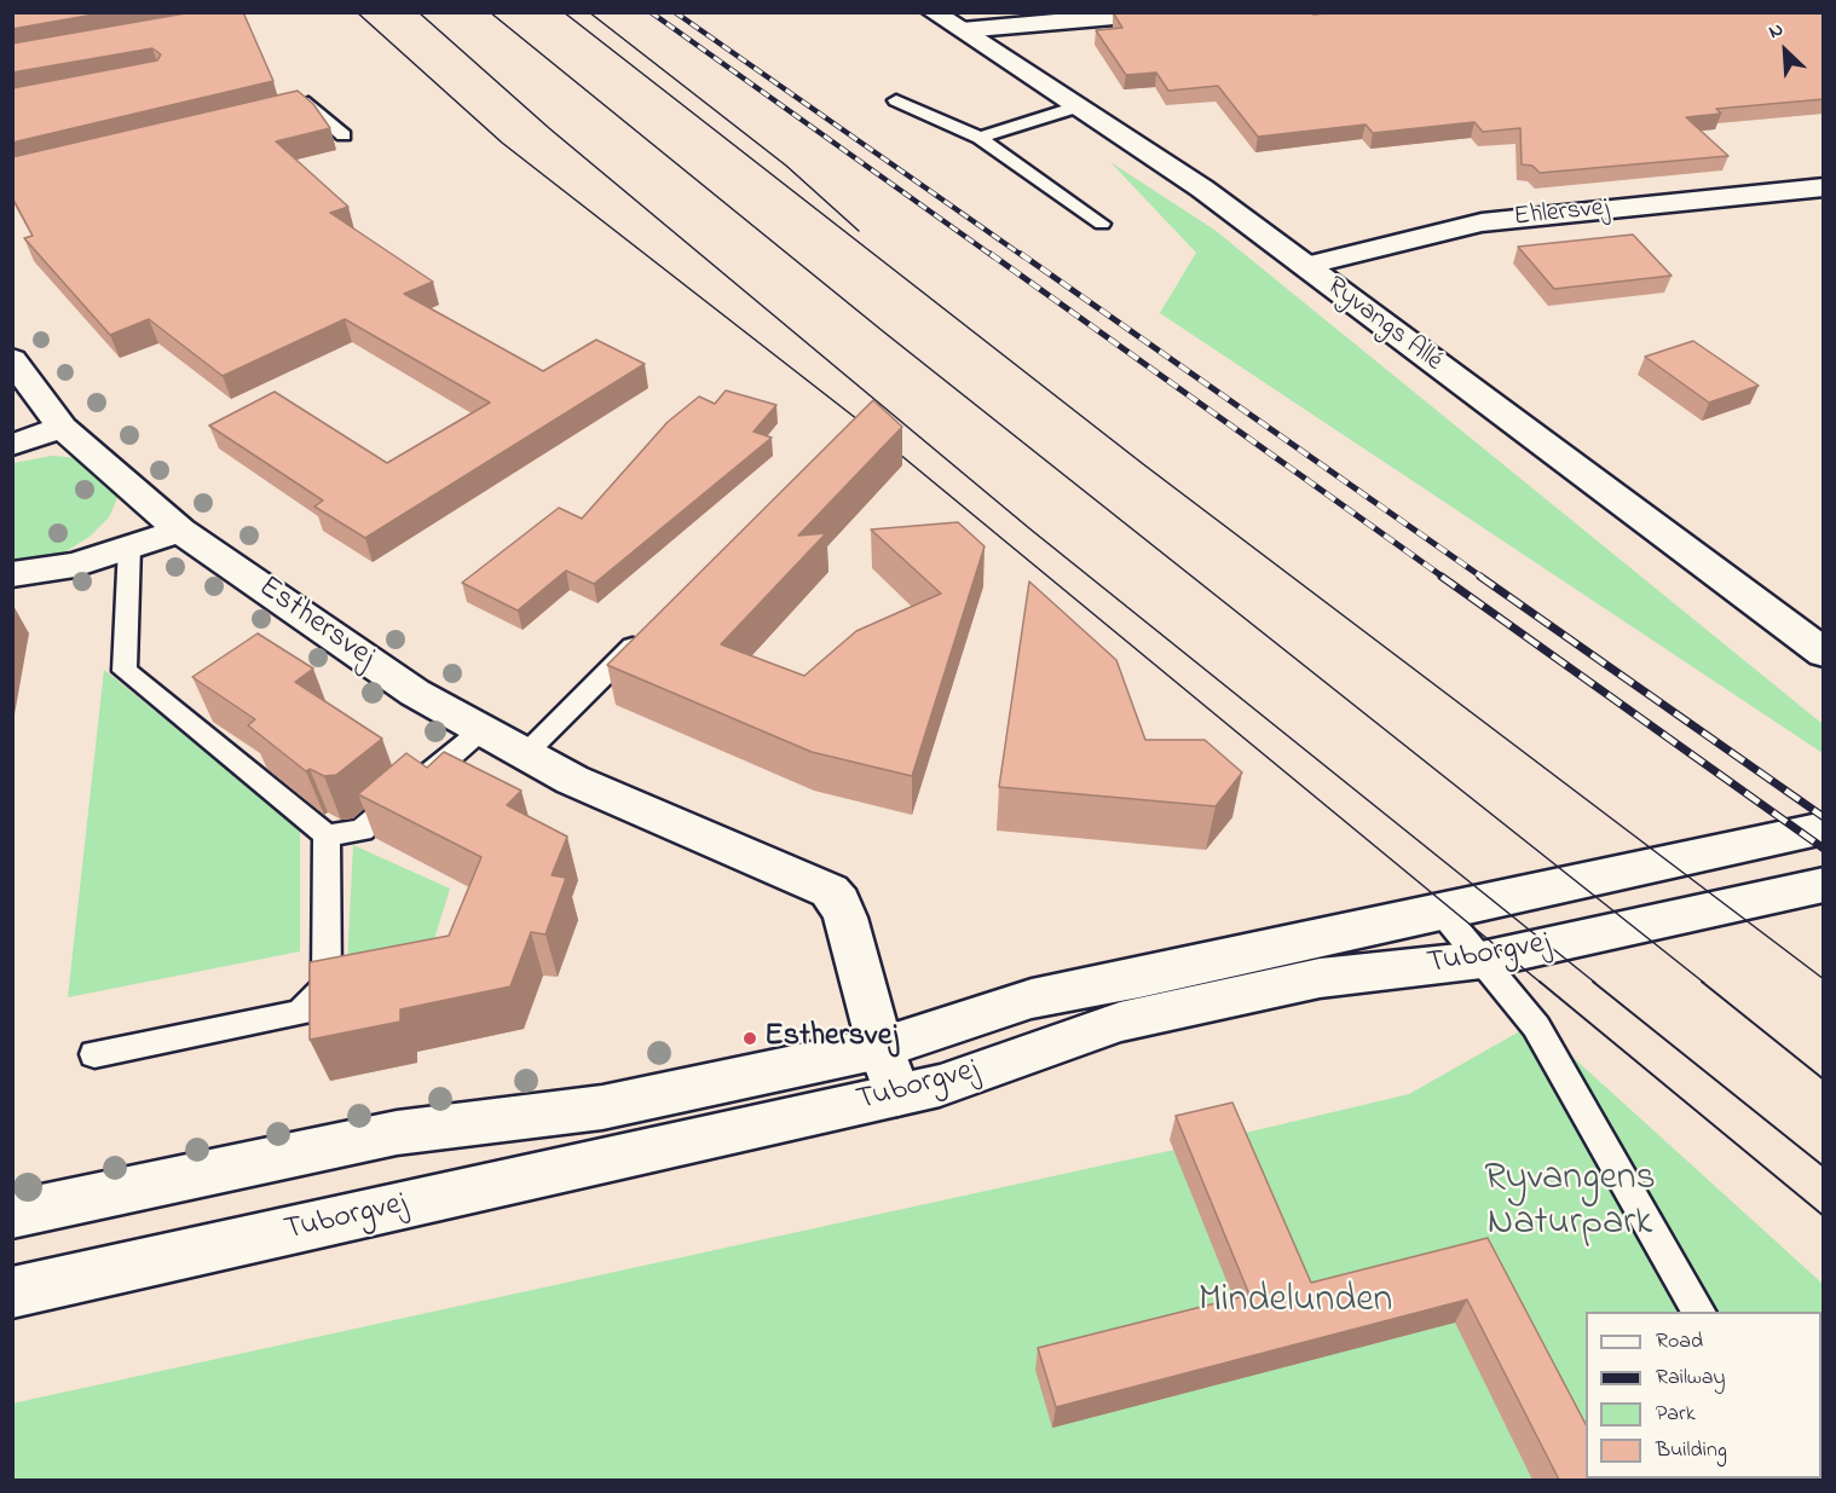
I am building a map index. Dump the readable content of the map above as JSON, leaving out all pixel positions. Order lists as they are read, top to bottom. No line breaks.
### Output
{"streets":{"street":["Ehlersvej","Ryvangs Allé","Esthersvej","Tuborgvej"]},"crossings":[["Ehlersvej","Ryvangs Allé"],["Esthersvej","Tuborgvej"]],"parks":["Ryvangens Naturpark","Mindelunden"],"places":["Esthersvej"],"legend":["Road","Railway","Park","Building"],"north":"top left"}
